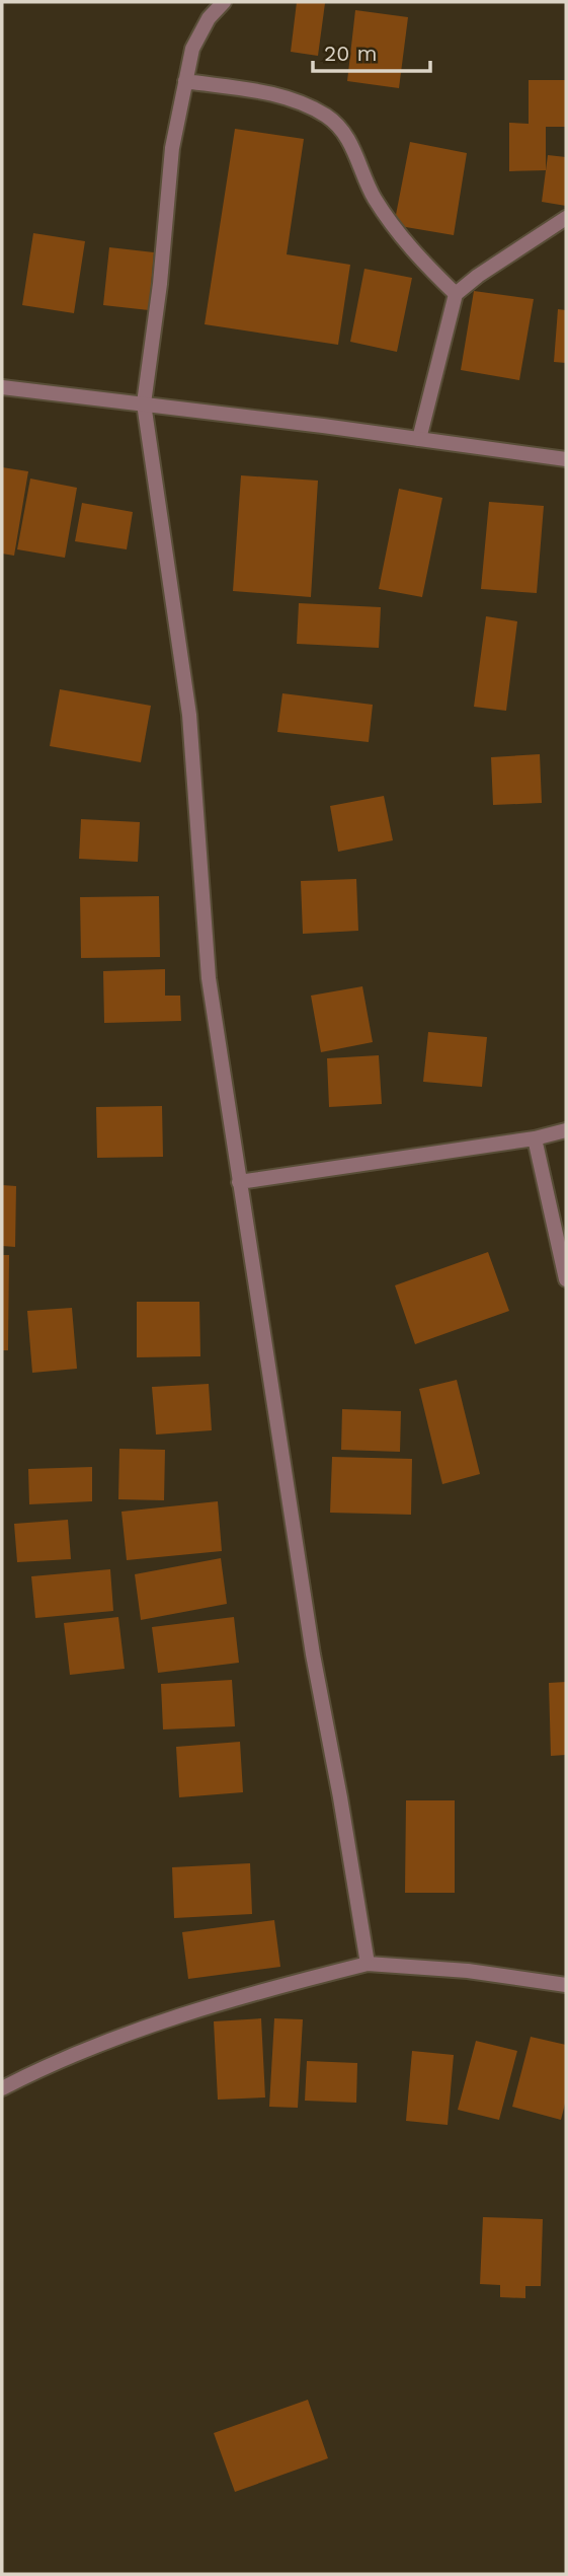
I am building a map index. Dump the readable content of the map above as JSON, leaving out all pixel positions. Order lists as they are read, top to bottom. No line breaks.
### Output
{"scale_bar":"20 m"}
